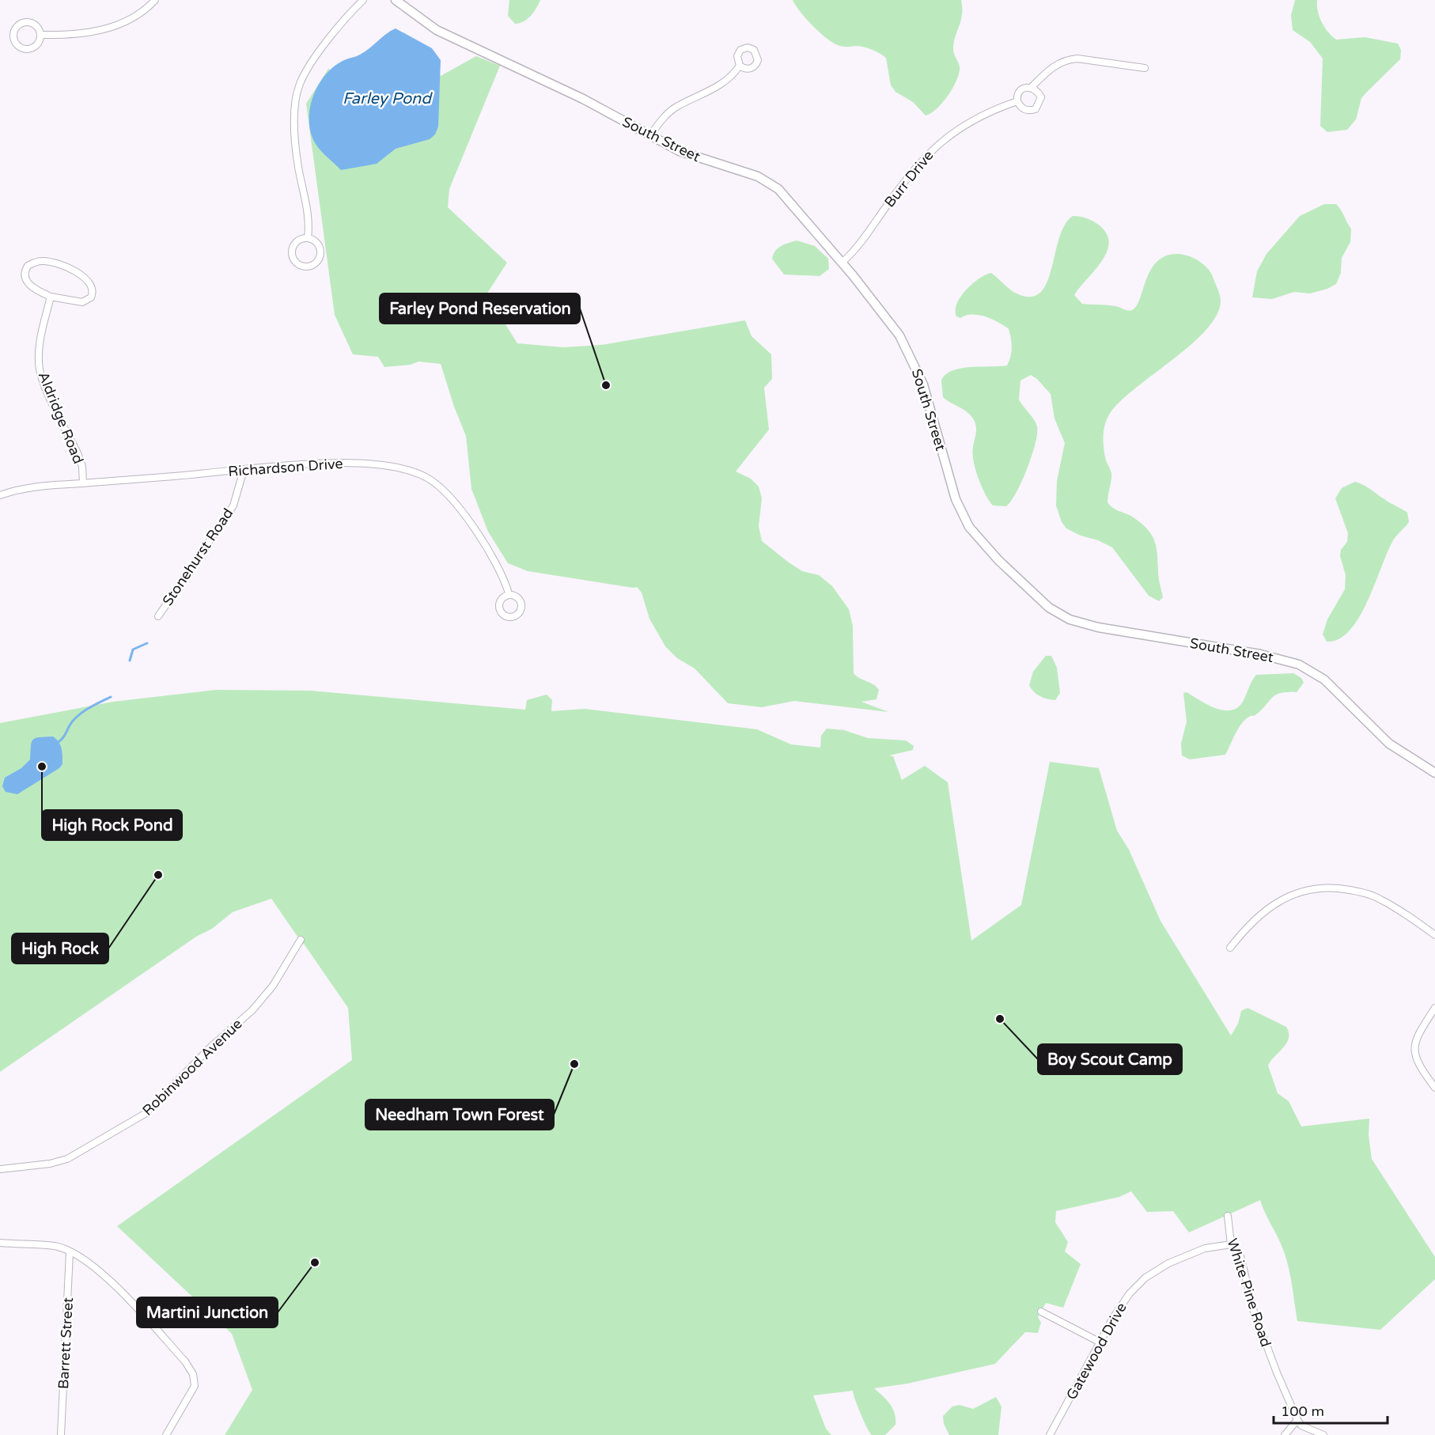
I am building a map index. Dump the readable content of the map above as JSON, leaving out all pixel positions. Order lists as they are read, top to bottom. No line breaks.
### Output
{"streets":{"street":["South Street","Burr Drive","Aldridge Road","Richardson Drive","Stonehurst Road","Robinwood Avenue","White Pine Road","Barrett Street","Gatewood Drive"]},"crossings":[["South Street","Burr Drive"],["Aldridge Road","Richardson Drive"],["Richardson Drive","Stonehurst Road"],["White Pine Road","Gatewood Drive"]],"water":["Farley Pond"],"places":["Farley Pond Reservation","High Rock Pond","High Rock","Boy Scout Camp","Needham Town Forest","Martini Junction"],"scale_bar":"100 m"}
